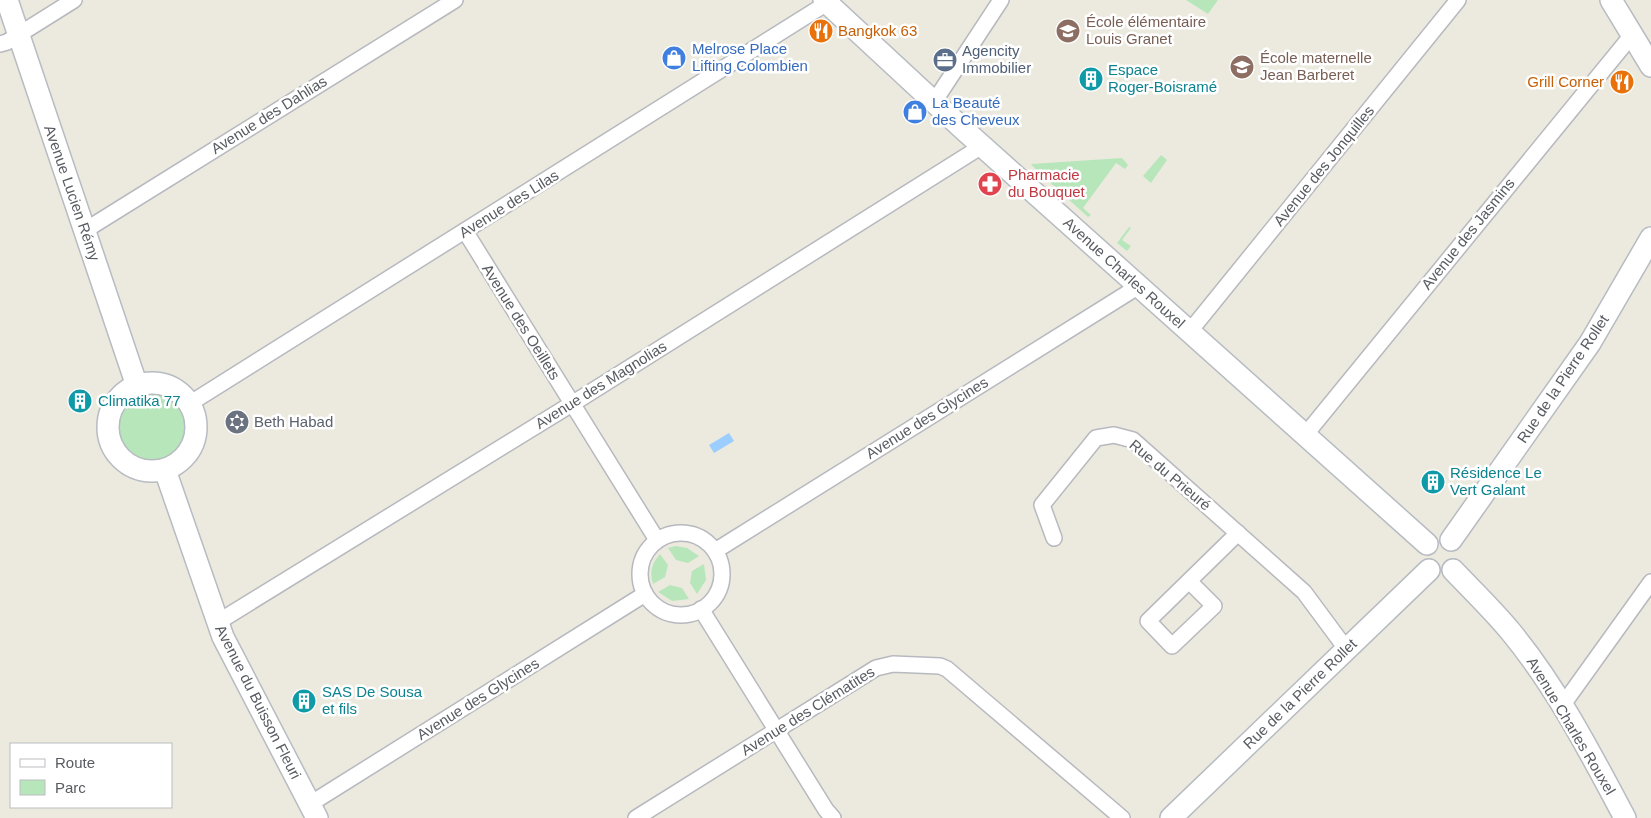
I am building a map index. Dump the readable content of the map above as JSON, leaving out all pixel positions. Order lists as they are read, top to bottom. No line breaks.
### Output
{"streets":{"street":["Avenue des Dahlias","Avenue des Jonquilles","Avenue Lucien Rémy","Avenue des Lilas","Avenue des Jasmins","Avenue Charles Rouxel","Avenue des Oeillets","Rue de la Pierre Rollet","Avenue des Magnolias","Avenue des Glycines","Rue du Prieuré","Avenue du Buisson Fleuri","Avenue des Clématites"]},"crossings":[["Avenue des Dahlias","Avenue Lucien Rémy"],["Avenue des Jonquilles","Avenue Charles Rouxel"],["Avenue Lucien Rémy","Avenue des Lilas"],["Avenue Lucien Rémy","Avenue du Buisson Fleuri"],["Avenue des Lilas","Avenue Charles Rouxel"],["Avenue des Lilas","Avenue des Oeillets"],["Avenue des Lilas","Avenue du Buisson Fleuri"],["Avenue des Jasmins","Avenue Charles Rouxel"],["Avenue Charles Rouxel","Rue de la Pierre Rollet"],["Avenue Charles Rouxel","Avenue des Magnolias"],["Avenue Charles Rouxel","Avenue des Glycines"],["Avenue des Oeillets","Avenue des Magnolias"],["Avenue des Oeillets","Avenue des Glycines"],["Rue de la Pierre Rollet","Rue du Prieuré"],["Avenue des Magnolias","Avenue du Buisson Fleuri"],["Avenue des Glycines","Avenue du Buisson Fleuri"]],"places":{"restaurant":["Bangkok 63","Grill Corner"],"school or university":["École élémentaire Louis Granet","École maternelle Jean Barberet"],"shop":["Melrose Place Lifting Colombien","La Beauté des Cheveux"],"office":["Agencity Immobilier"],"building":["Espace Roger-Boisramé","Climatika 77","Résidence Le Vert Galant","SAS De Sousa et fils"],"pharmacy":["Pharmacie du Bouquet"],"synagogue":["Beth Habad"]},"legend":["Route","Parc"]}
